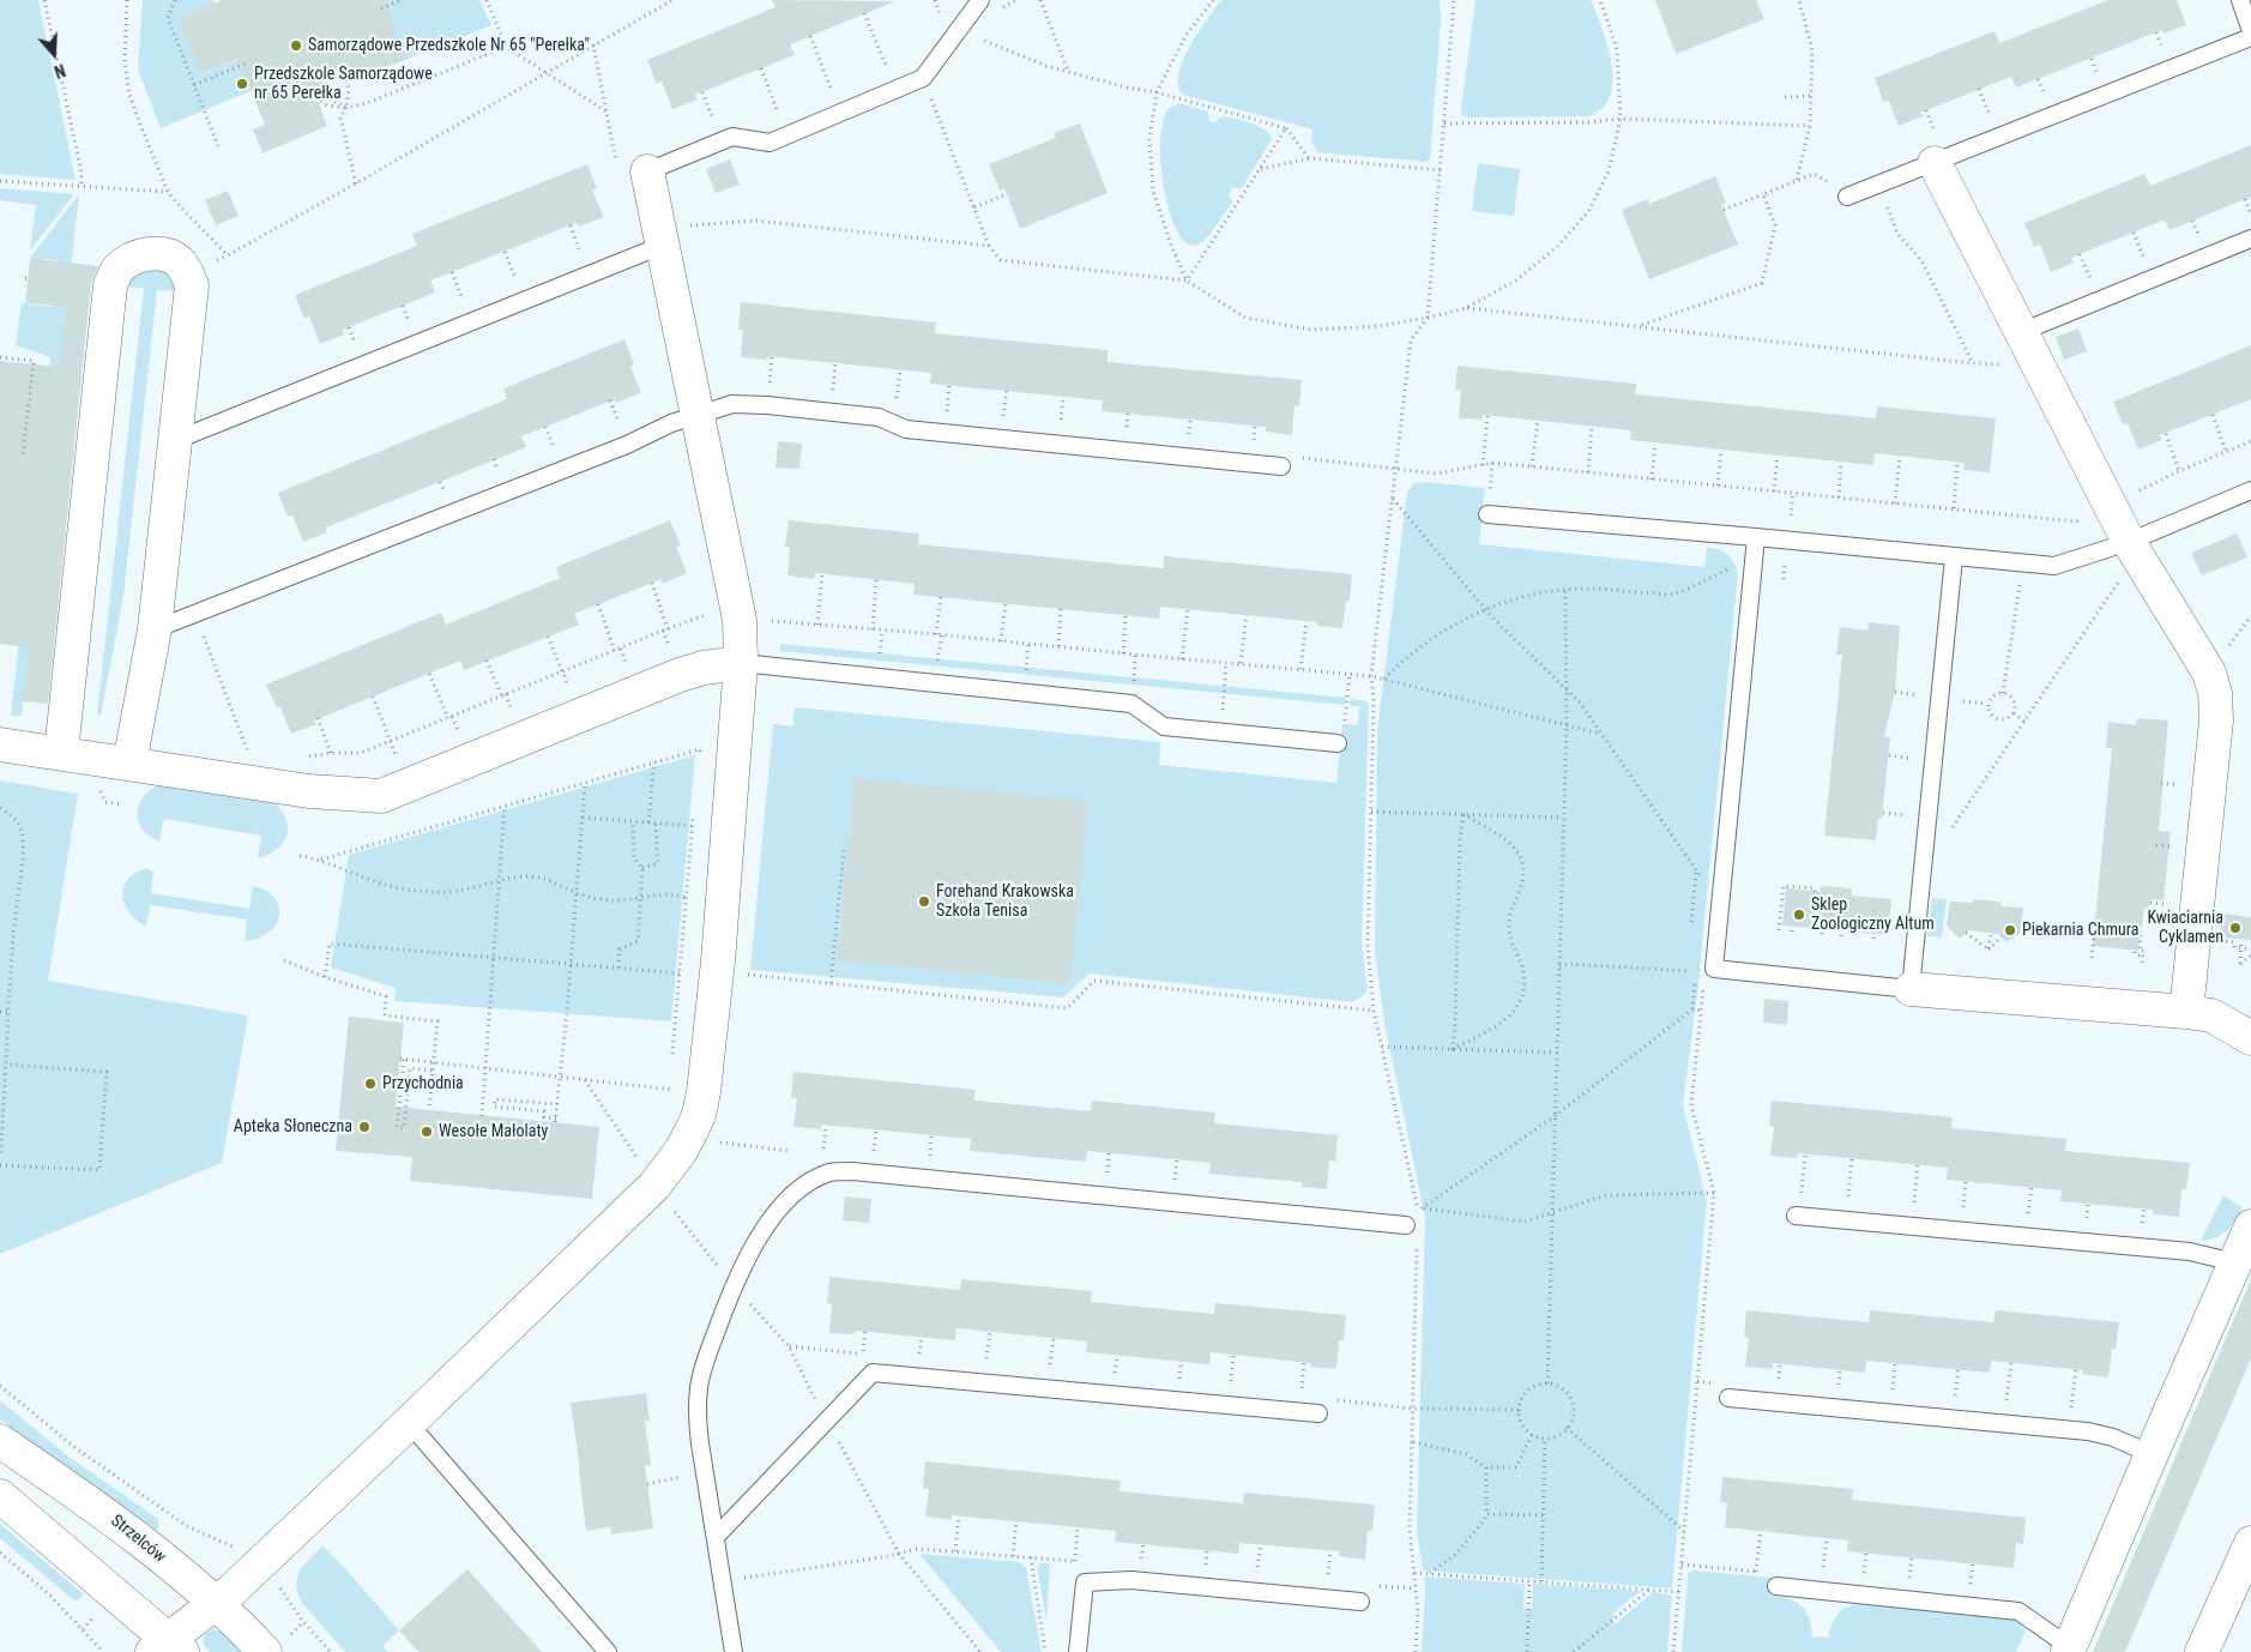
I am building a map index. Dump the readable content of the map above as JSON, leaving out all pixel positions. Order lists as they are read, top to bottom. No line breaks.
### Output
{"streets":{"street":["Strzelców"]},"places":["Samorządowe Przedszkole Nr 65 \"Perełka\"","Przedszkole Samorządowe nr 65 Perełka","Forehand Krakowska Szkoła Tenisa","Sklep Zoologiczny Altum","Kwiaciarnia Cyklamen","Piekarnia Chmura","Przychodnia","Apteka Słoneczna","Wesołe Małolaty"],"north":"bottom"}
